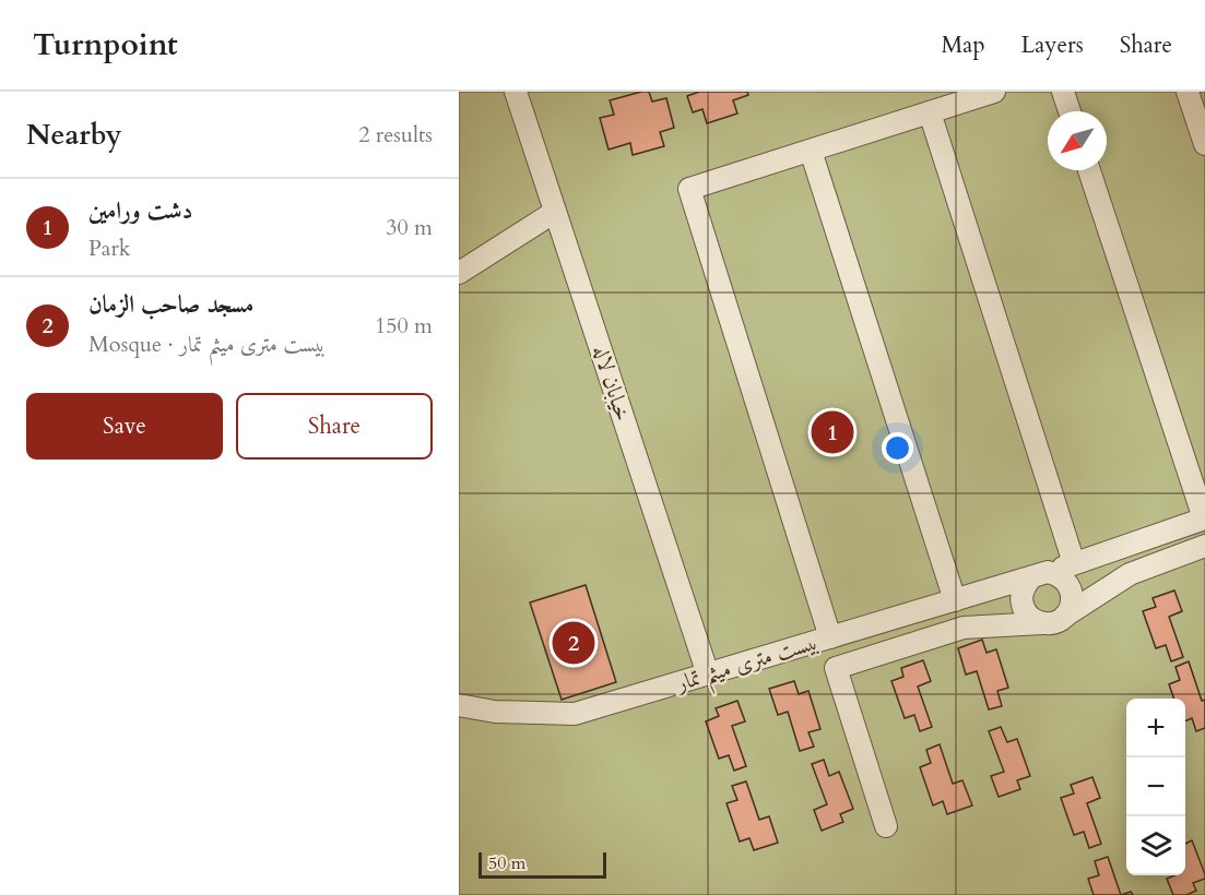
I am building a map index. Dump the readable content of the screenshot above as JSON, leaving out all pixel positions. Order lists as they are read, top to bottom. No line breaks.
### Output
{"streets":{"street":["خیابان لاله","بیست متری میثم تمار"]},"crossings":[["خیابان لاله","بیست متری میثم تمار"]],"scale_bar":"50 m","north":"bottom left","page":{"header":"Turnpoint","nav":["Map","Layers","Share"],"heading":["Nearby","2 results"],"list":[{"mark":"1","name":"دشت ورامین","note":"Park","value":"30 m"},{"mark":"2","name":"مسجد صاحب الزمان","note":"Mosque · بیست متری میثم تمار","value":"150 m"}],"buttons":["Save","Share"],"pins":["1","2"],"map_buttons":["+","−"],"scale":"50 m"}}
